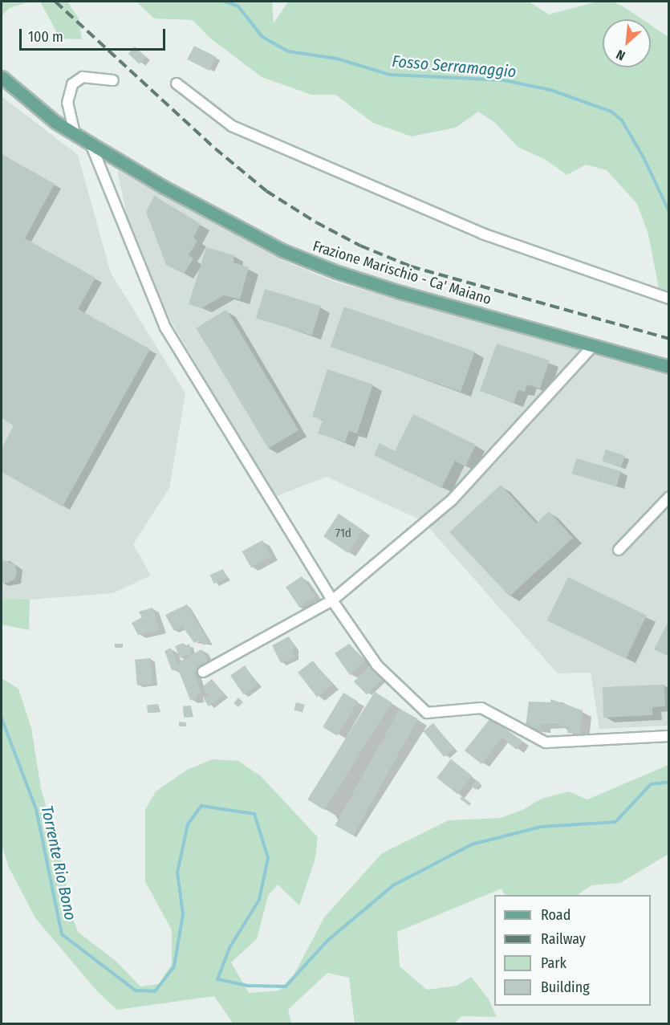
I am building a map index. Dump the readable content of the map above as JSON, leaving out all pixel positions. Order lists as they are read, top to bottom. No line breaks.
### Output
{"streets":{"main road":["Frazione Marischio - Ca' Maiano"]},"water":["Fosso Serramaggio","Torrente Rio Bono"],"house_numbers":["71d"],"legend":["Road","Railway","Park","Building"],"scale_bar":"100 m","north":"bottom left"}
